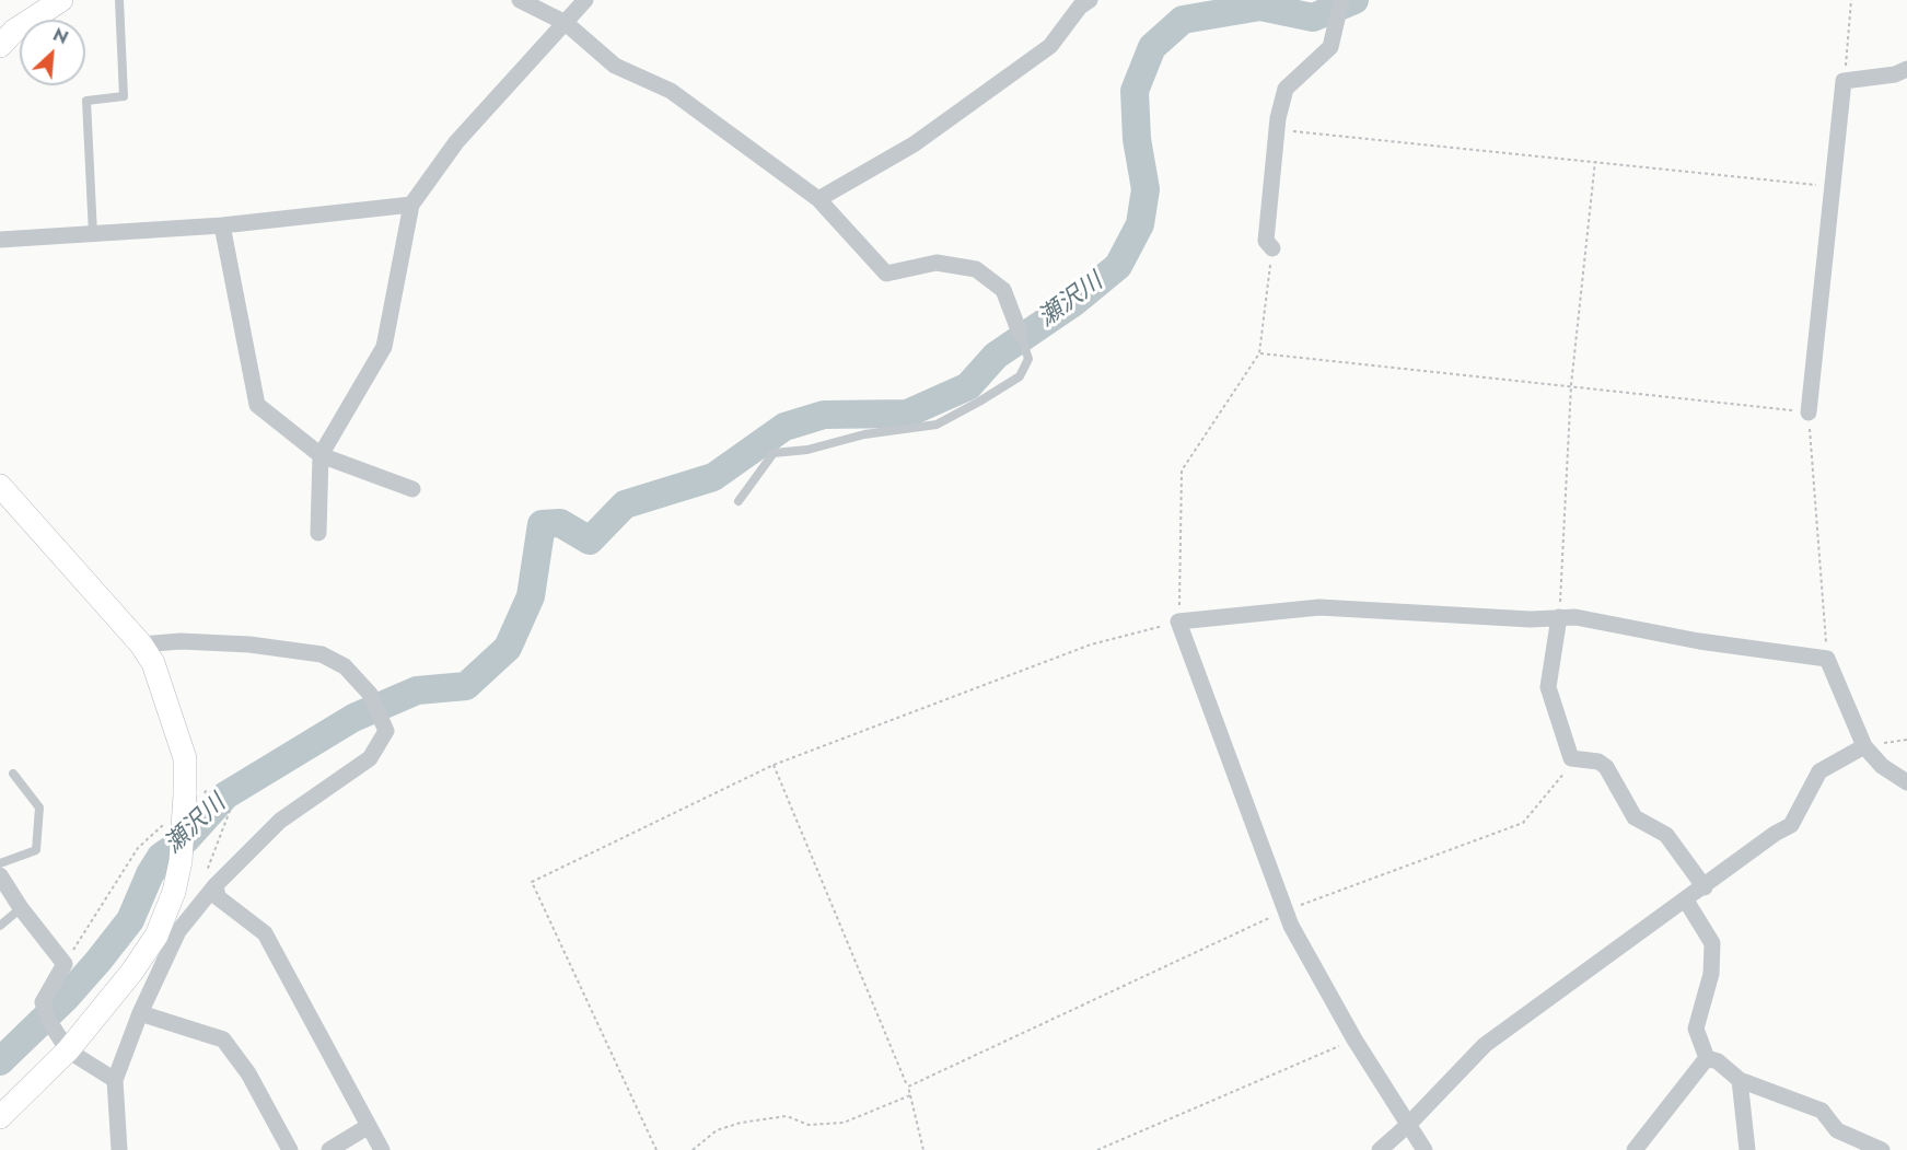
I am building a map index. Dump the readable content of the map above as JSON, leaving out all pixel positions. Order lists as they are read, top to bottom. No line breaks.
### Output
{"water":["瀬沢川"],"north":"top right"}
